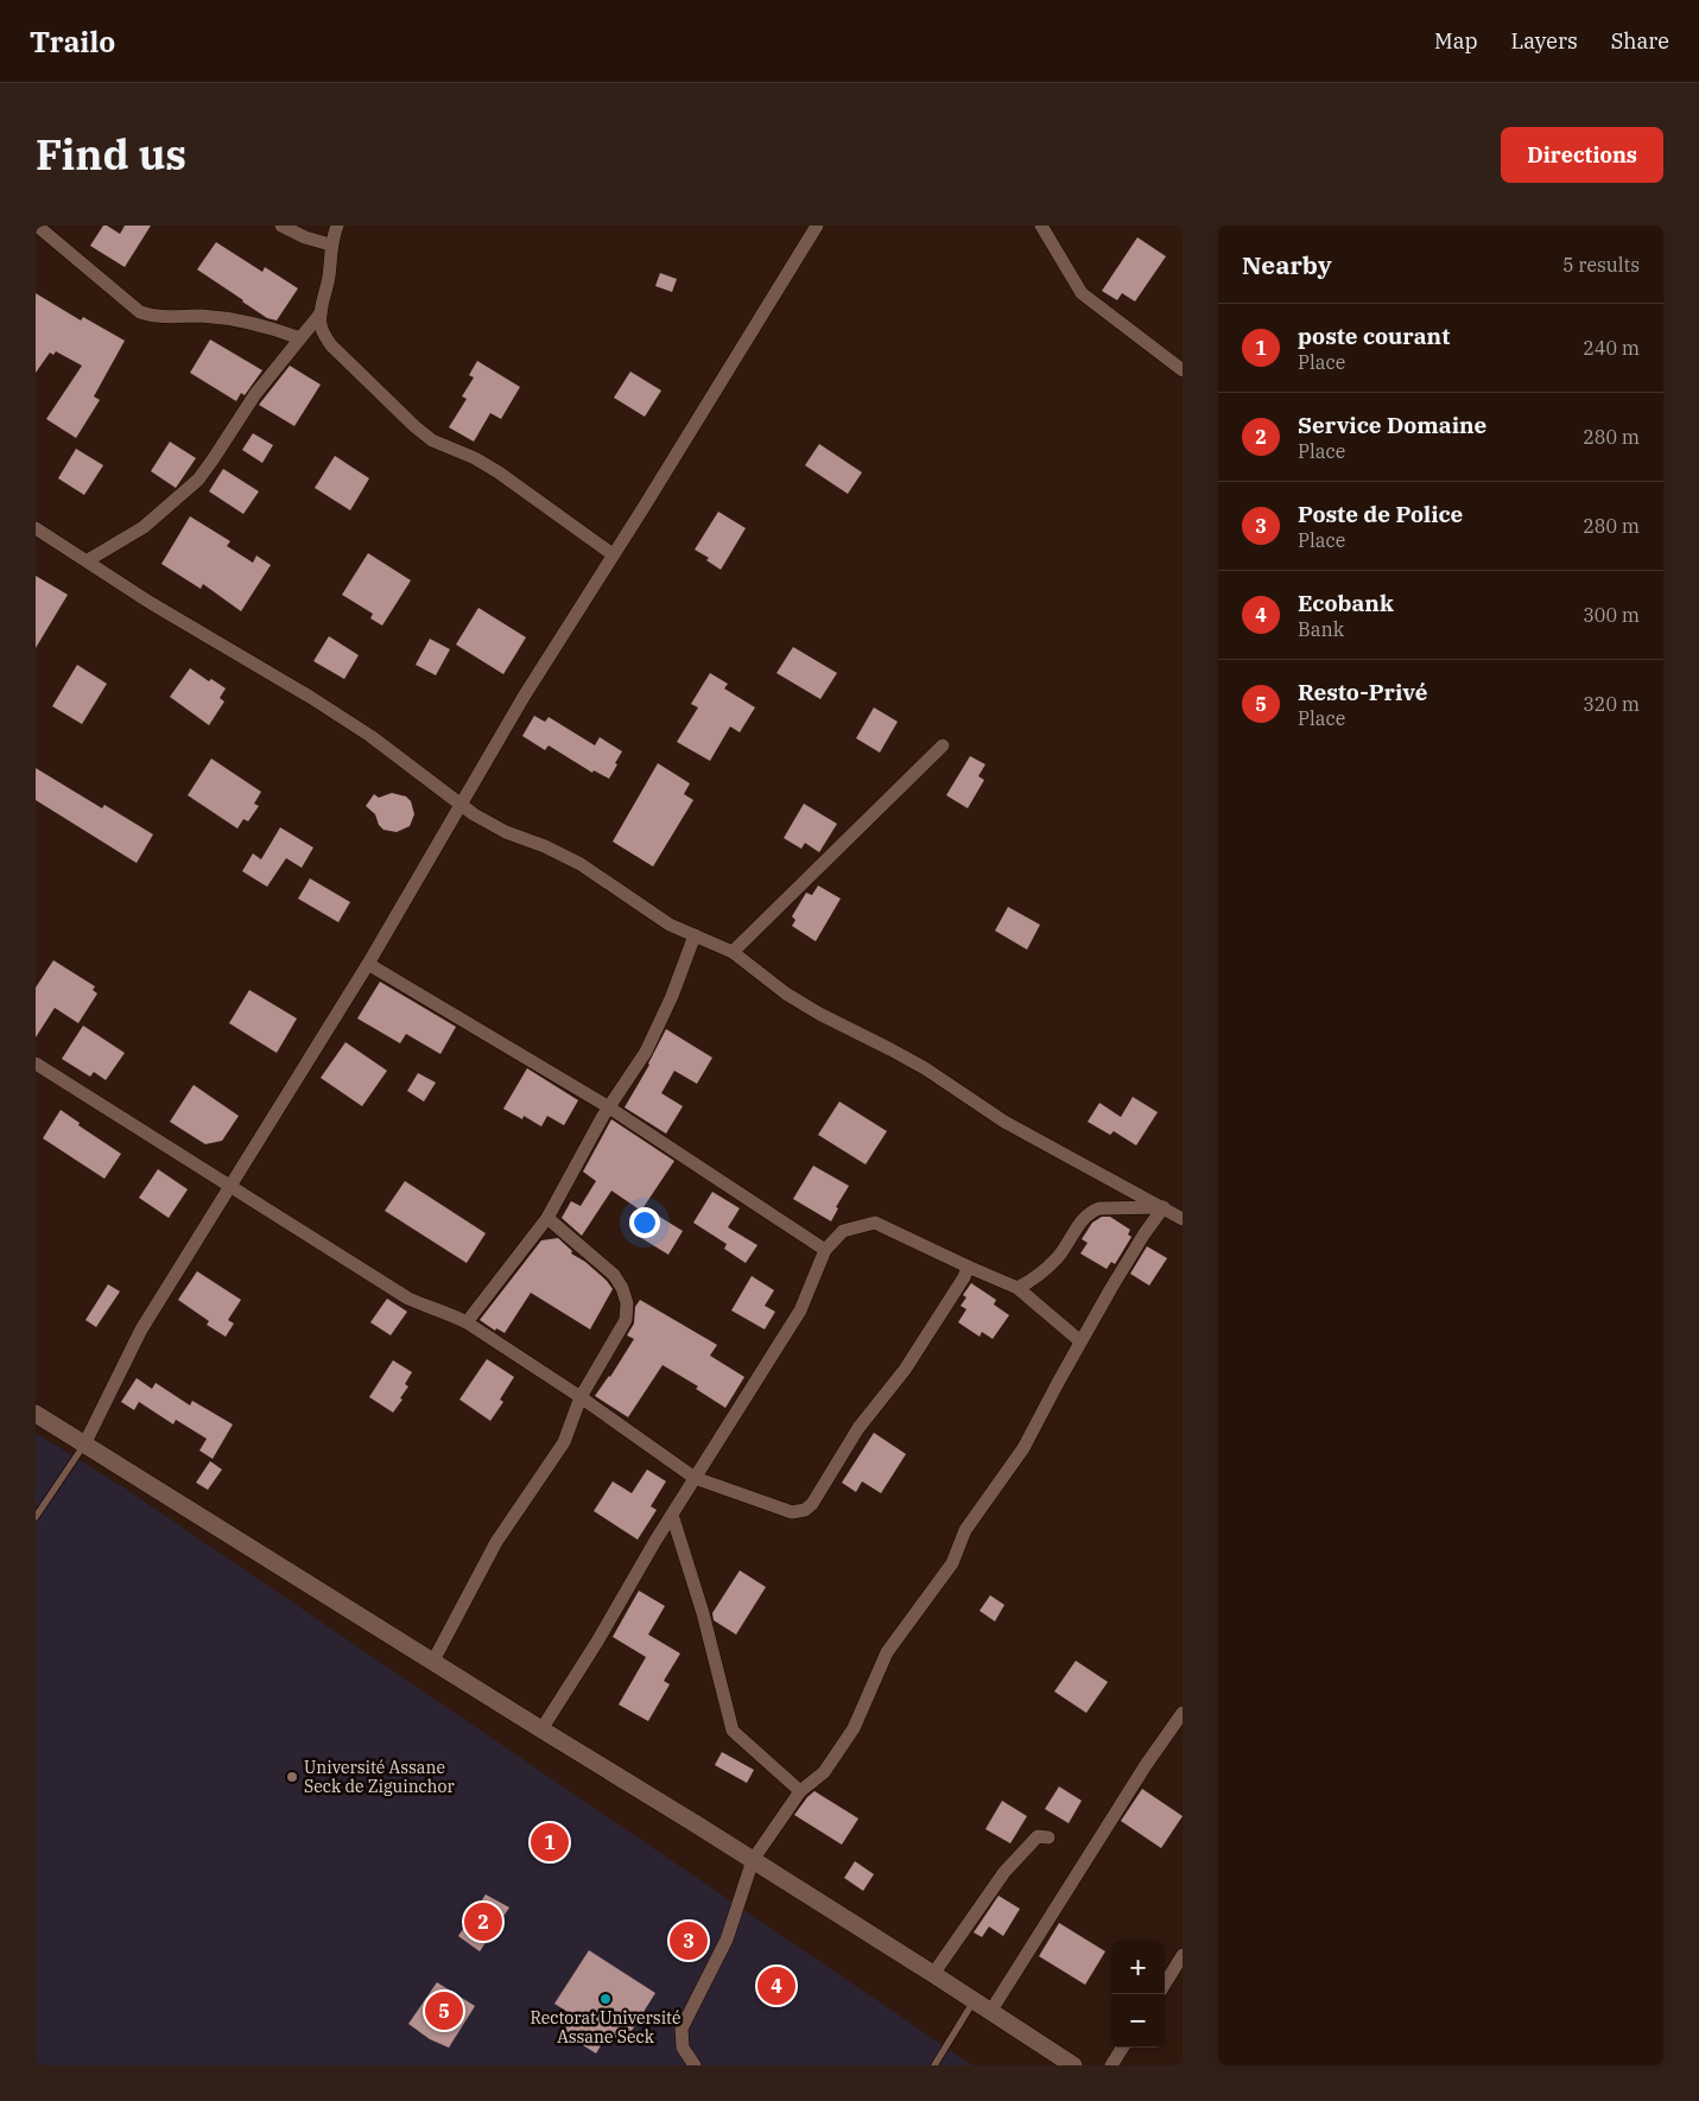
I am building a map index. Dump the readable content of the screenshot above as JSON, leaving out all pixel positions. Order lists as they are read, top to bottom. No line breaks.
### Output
{"places":["Université Assane Seck de Ziguinchor","Rectorat Université Assane Seck"],"page":{"header":"Trailo","nav":["Map","Layers","Share"],"title":"Find us","buttons":"Directions","heading":["Nearby","5 results"],"list":[{"mark":"1","name":"poste courant","note":"Place","value":"240 m"},{"mark":"2","name":"Service Domaine","note":"Place","value":"280 m"},{"mark":"3","name":"Poste de Police","note":"Place","value":"280 m"},{"mark":"4","name":"Ecobank","note":"Bank","value":"300 m"},{"mark":"5","name":"Resto-Privé","note":"Place","value":"320 m"}],"pins":["1","2","3","4","5"],"map_buttons":["+","−"]}}
